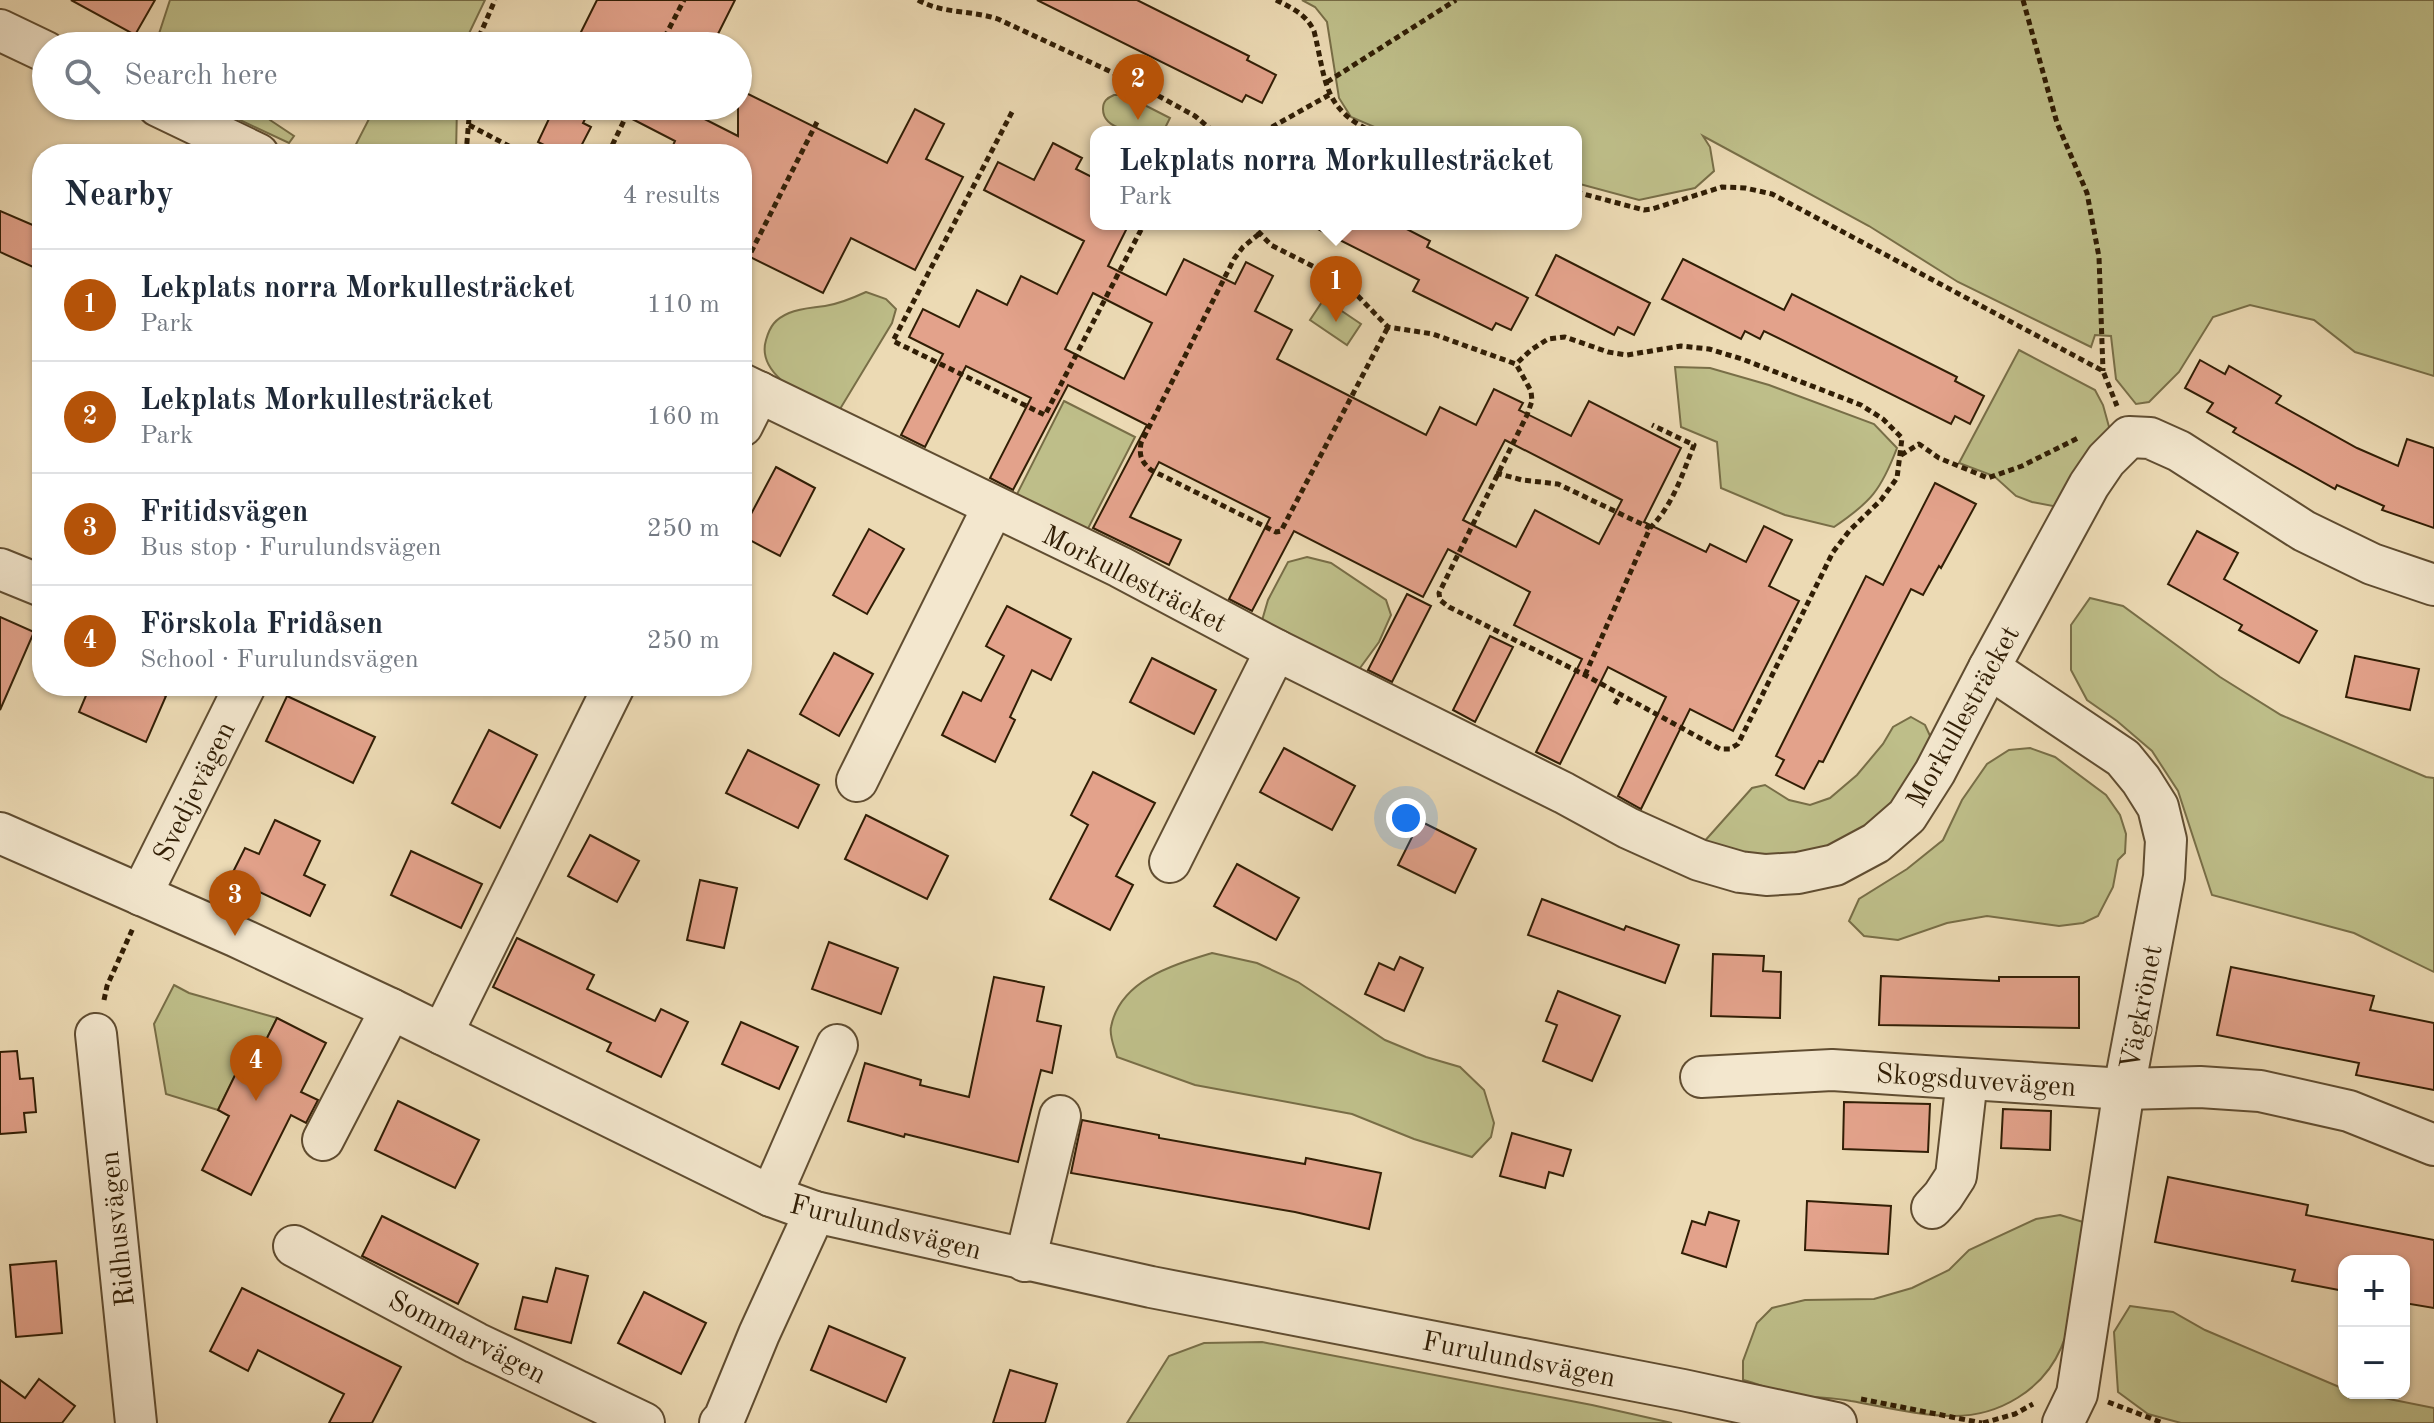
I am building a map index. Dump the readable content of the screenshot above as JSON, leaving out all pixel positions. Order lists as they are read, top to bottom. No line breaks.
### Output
{"streets":{"street":["Morkullesträcket","Svedjevägen","Vägkrönet","Skogsduvevägen","Furulundsvägen","Ridhusvägen","Sommarvägen"]},"crossings":[["Morkullesträcket","Vägkrönet"],["Svedjevägen","Furulundsvägen"],["Vägkrönet","Skogsduvevägen"]],"page":{"search":"Search here","pins":["2","1","3","4"],"popup":["Lekplats norra Morkullesträcket","Park"],"heading":["Nearby","4 results"],"list":[{"mark":"1","name":"Lekplats norra Morkullesträcket","note":"Park","value":"110 m"},{"mark":"2","name":"Lekplats Morkullesträcket","note":"Park","value":"160 m"},{"mark":"3","name":"Fritidsvägen","note":"Bus stop · Furulundsvägen","value":"250 m"},{"mark":"4","name":"Förskola Fridåsen","note":"School · Furulundsvägen","value":"250 m"}],"map_buttons":["+","−"]}}
